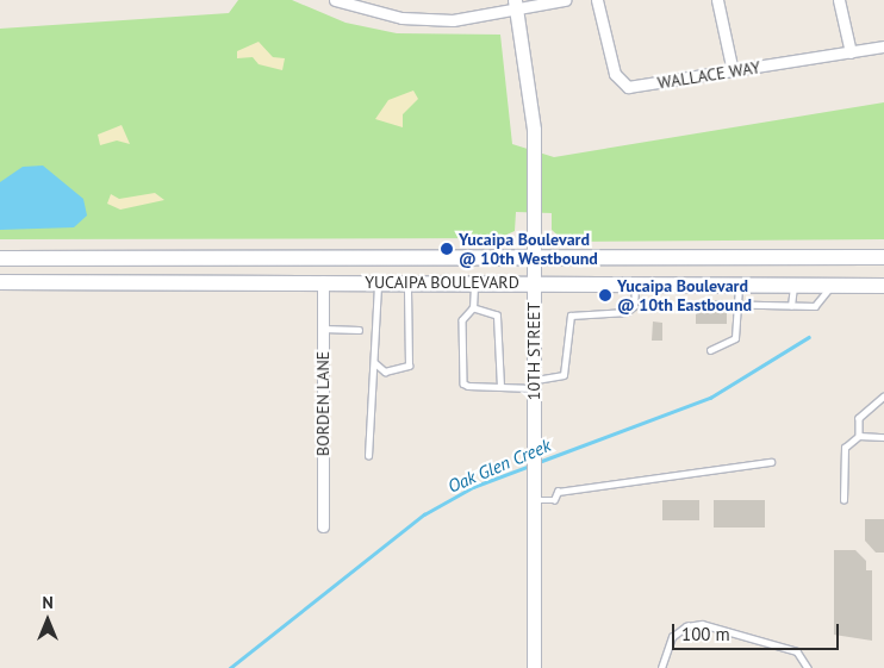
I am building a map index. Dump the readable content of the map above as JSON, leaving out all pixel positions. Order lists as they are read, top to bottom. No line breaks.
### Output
{"streets":{"main road":["YUCAIPA BOULEVARD"],"street":["WALLACE WAY","10TH STREET","BORDEN LANE"]},"crossings":[["YUCAIPA BOULEVARD","10TH STREET"],["YUCAIPA BOULEVARD","BORDEN LANE"]],"water":["Oak Glen Creek"],"places":["Yucaipa Boulevard @ 10th Westbound","Yucaipa Boulevard @ 10th Eastbound"],"scale_bar":"100 m","north":"top"}
